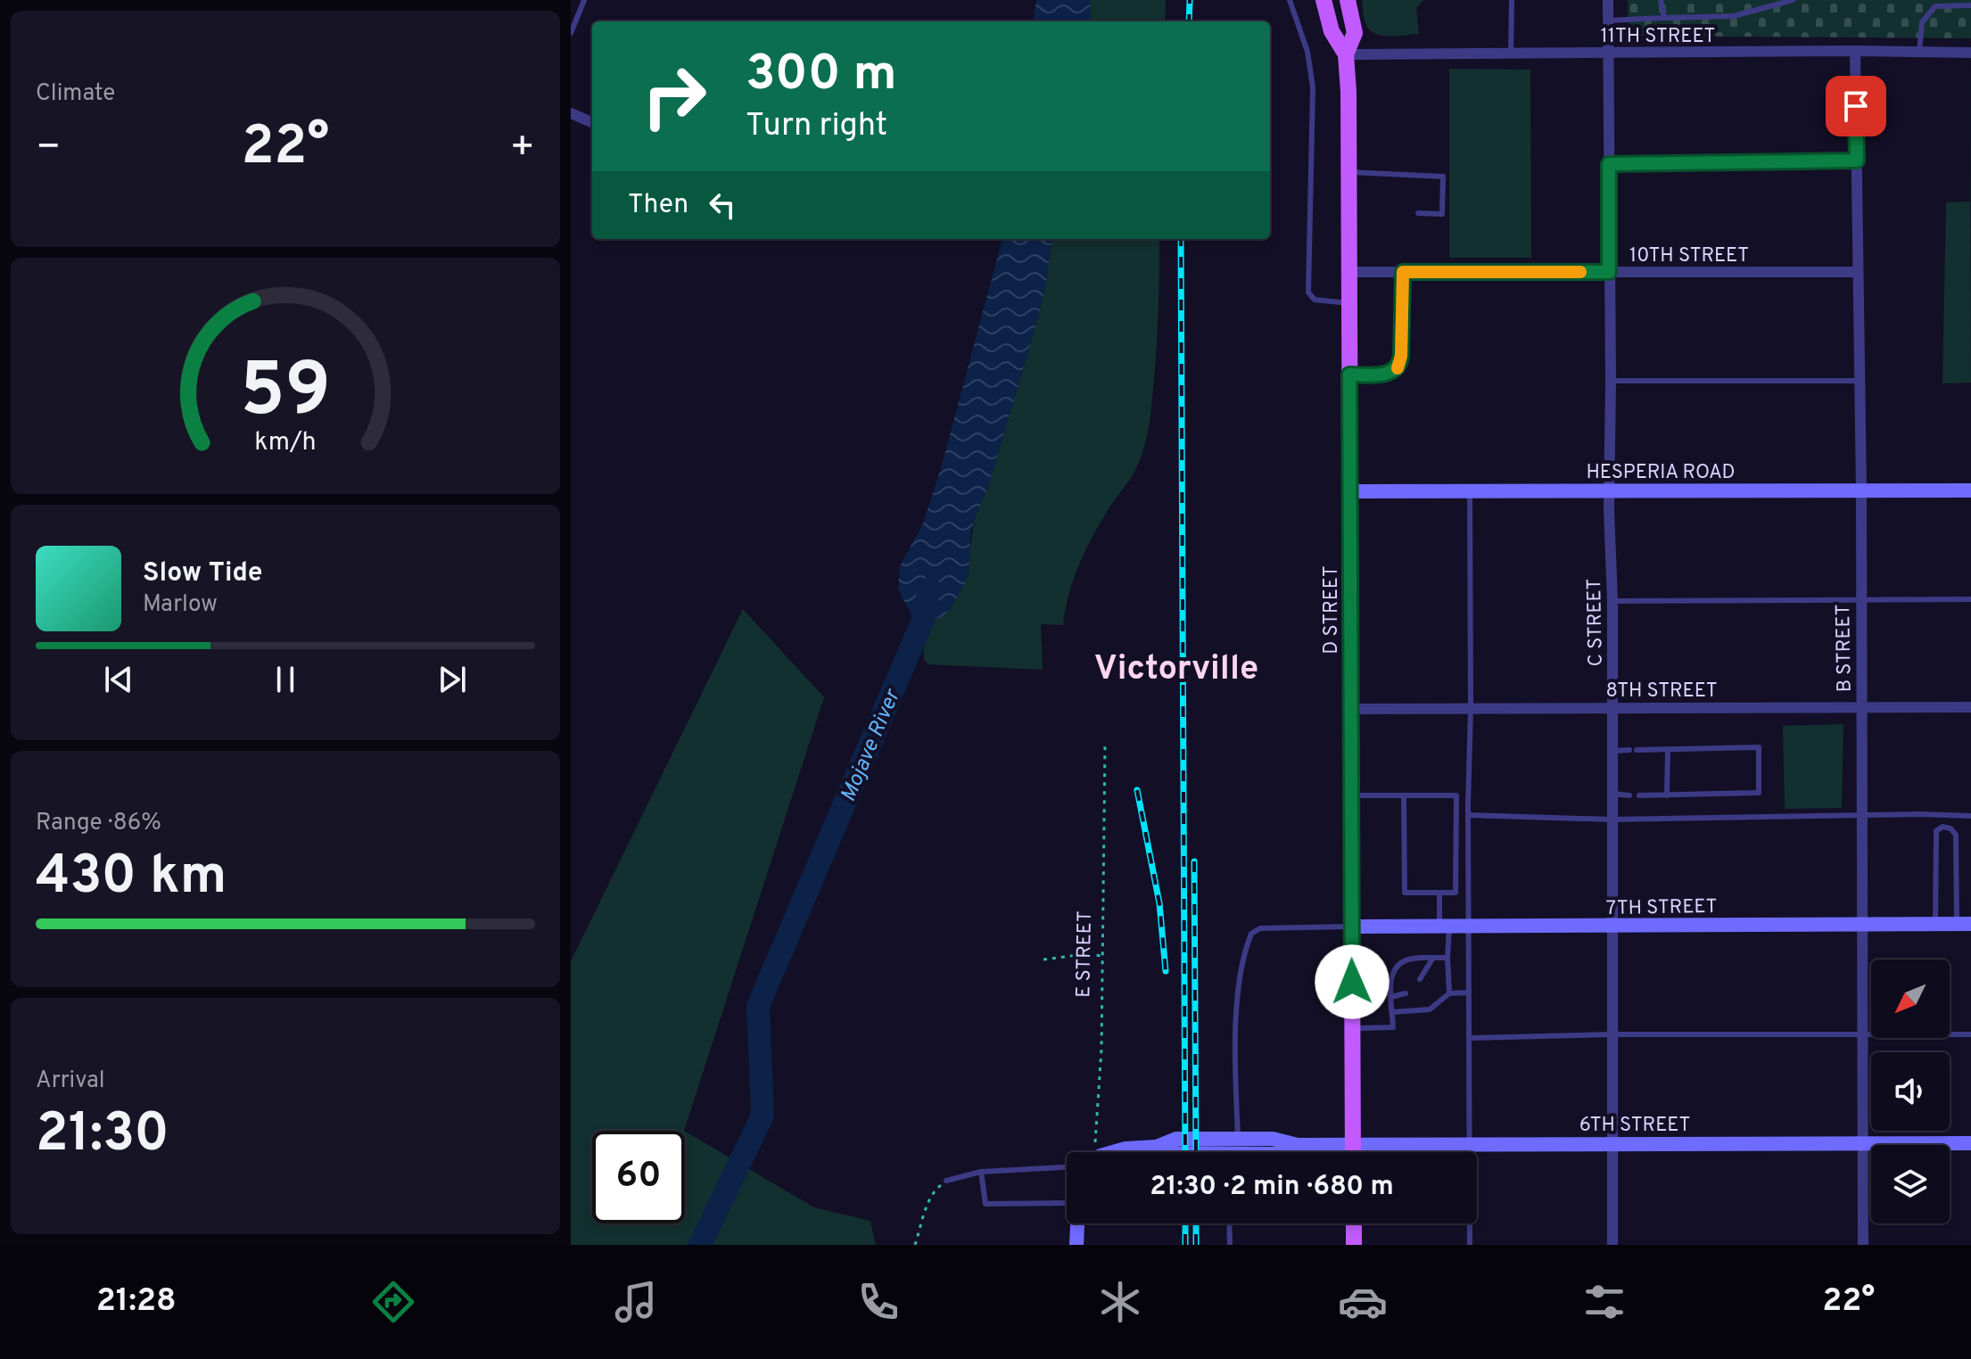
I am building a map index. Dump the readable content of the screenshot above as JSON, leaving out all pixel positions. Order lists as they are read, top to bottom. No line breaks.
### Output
{"streets":{"main road":["HESPERIA ROAD","D STREET","7TH STREET","6TH STREET"],"street":["11TH STREET","10TH STREET","C STREET","B STREET","8TH STREET"],"path":["E STREET"]},"crossings":[["11TH STREET","D STREET"],["11TH STREET","C STREET"],["11TH STREET","B STREET"],["10TH STREET","D STREET"],["10TH STREET","C STREET"],["10TH STREET","B STREET"],["HESPERIA ROAD","D STREET"],["HESPERIA ROAD","C STREET"],["HESPERIA ROAD","B STREET"],["D STREET","8TH STREET"],["D STREET","7TH STREET"],["D STREET","6TH STREET"],["C STREET","8TH STREET"],["C STREET","7TH STREET"],["C STREET","6TH STREET"],["B STREET","8TH STREET"],["B STREET","7TH STREET"],["B STREET","6TH STREET"]],"districts":["Victorville"],"water":["Mojave River"],"north":"bottom left","page":{"tile":["Climate",["Range · 86%","430 km"],["Arrival","21:30"]],"turn":["300 m","Turn right"],"heat":["−","22°","+"],"then":"Then","song":["Slow Tide","Marlow"],"limit":"60","trip":"21:30 · 2 min · 680 m","tabs":["21:28","22°"],"gauge":["59","km/h"]}}
